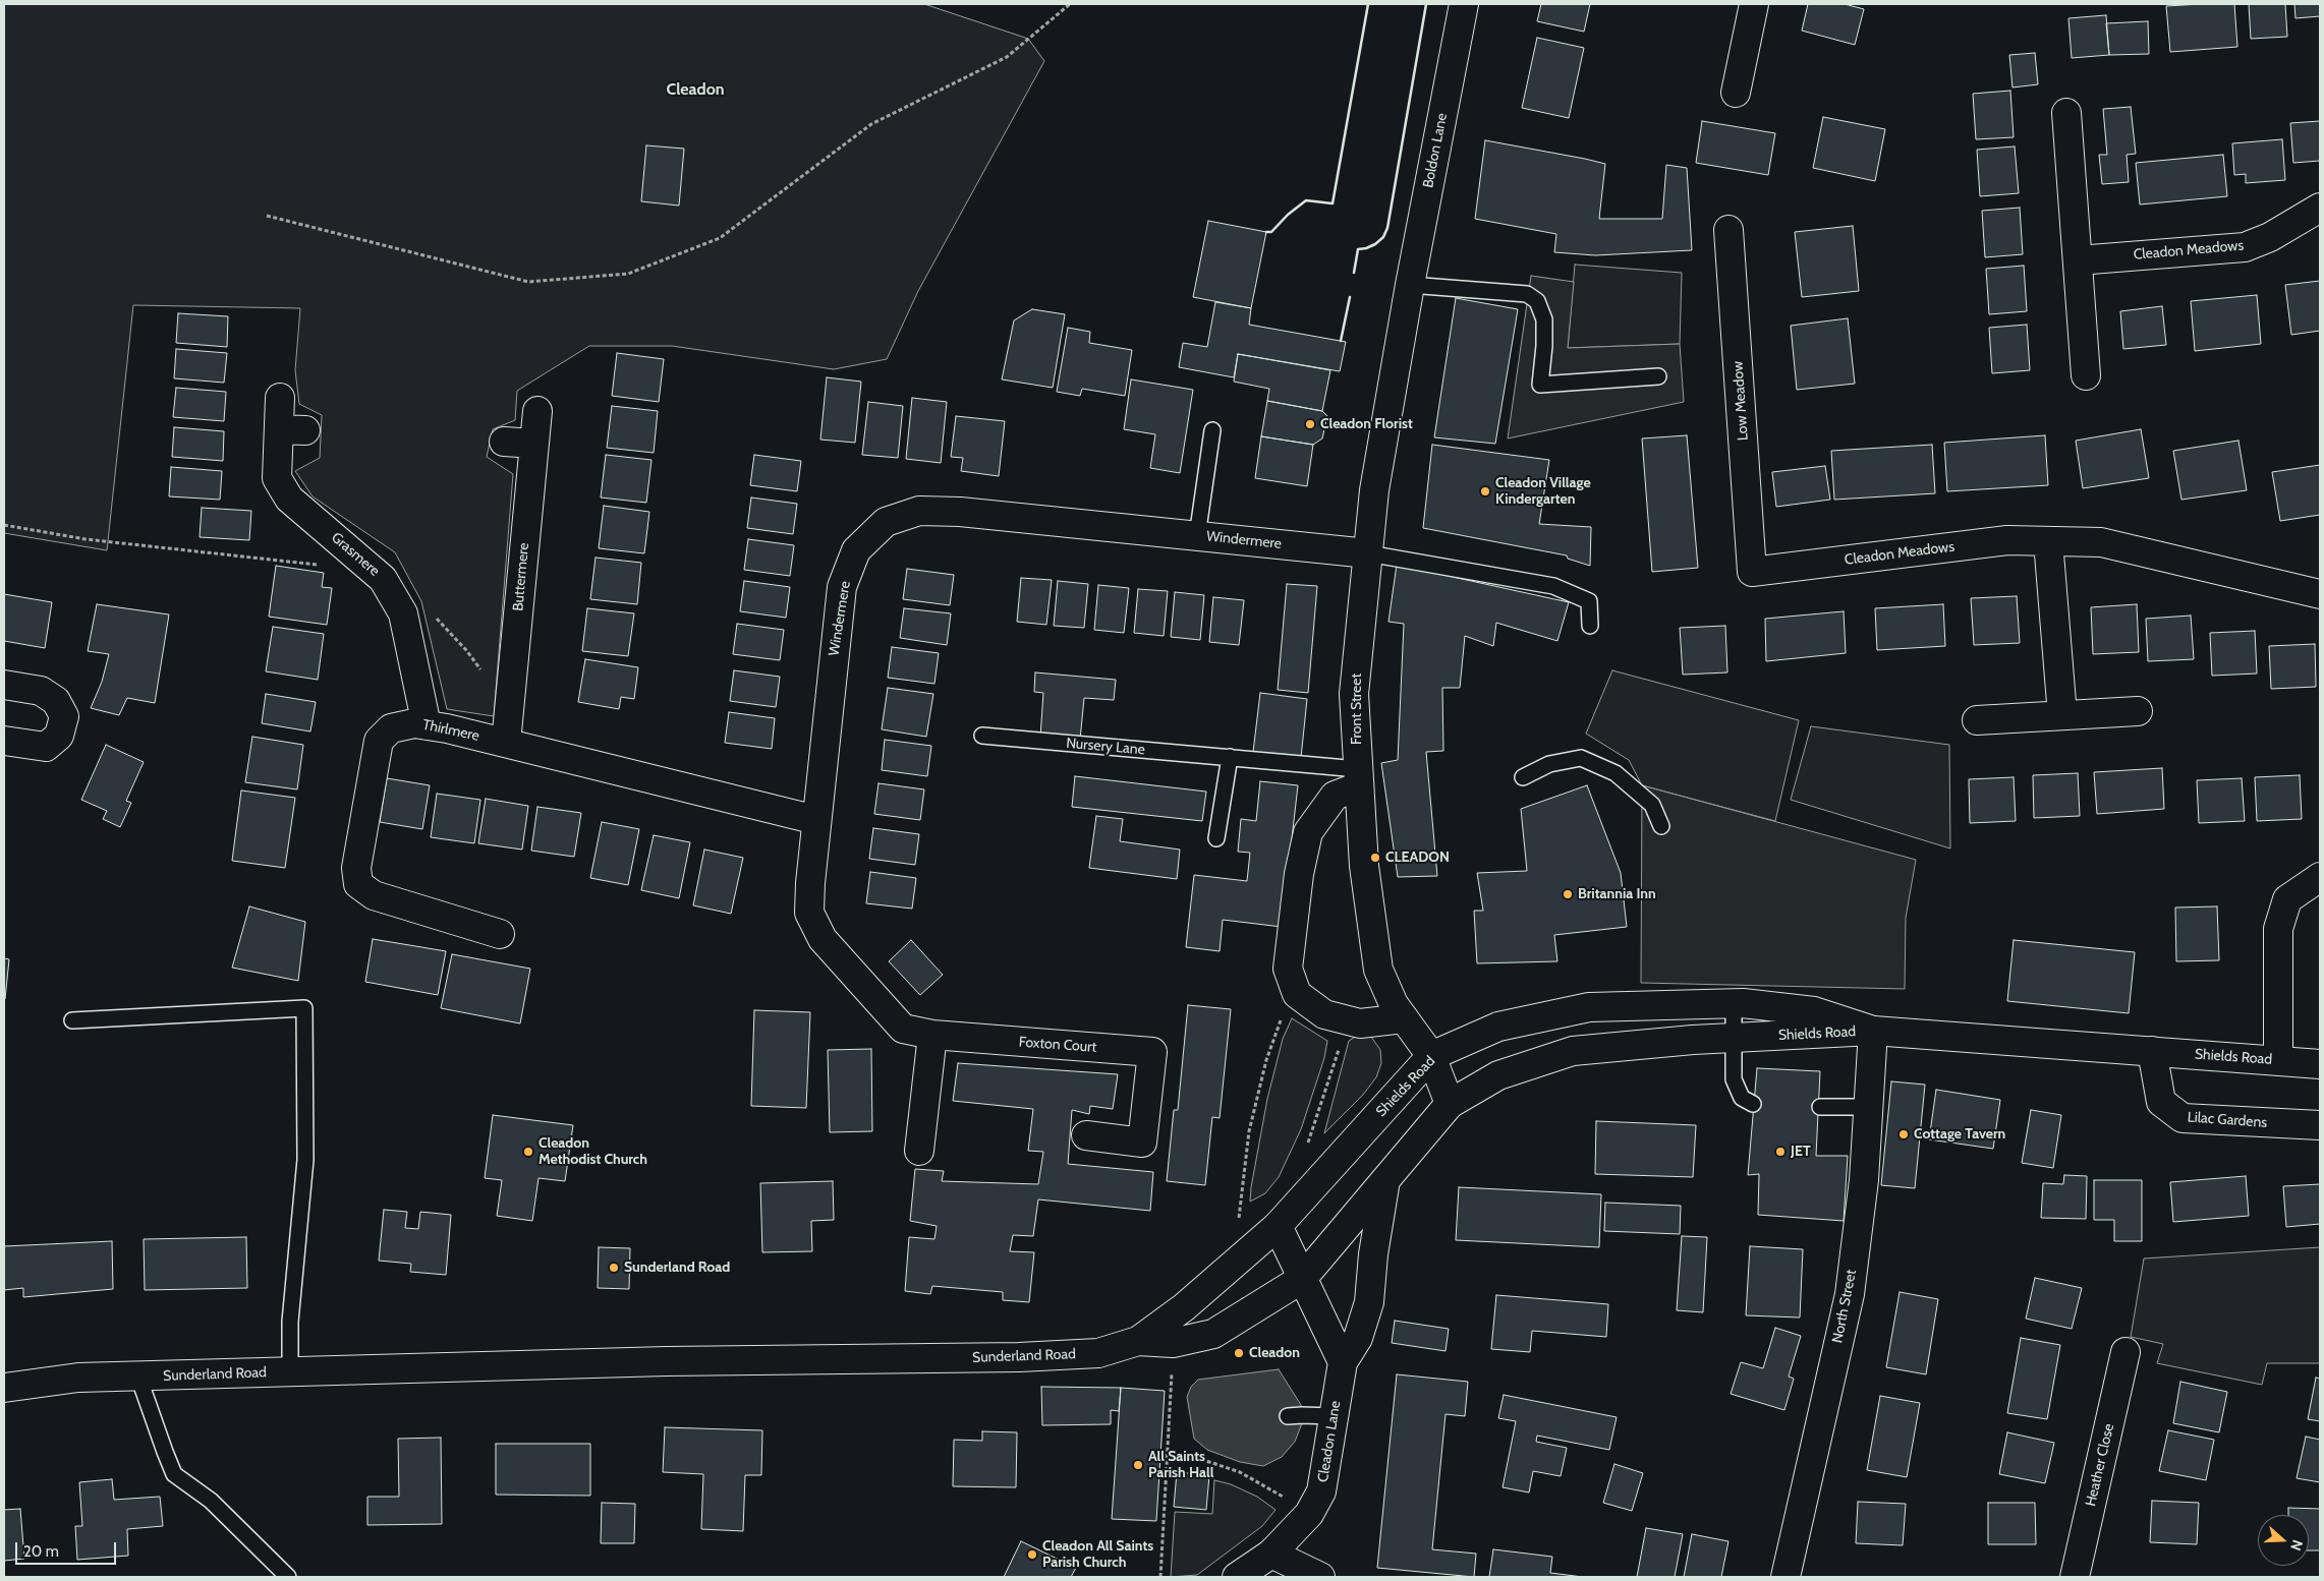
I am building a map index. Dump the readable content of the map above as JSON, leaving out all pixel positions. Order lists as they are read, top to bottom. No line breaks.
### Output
{"streets":{"main road":["Boldon Lane","Cleadon Meadows","Low Meadow","Windermere","Grasmere","Buttermere","Front Street","Thirlmere","Shields Road","Foxton Court","Lilac Gardens","North Street","Sunderland Road","Cleadon Lane","Heather Close"],"lane":["Nursery Lane"]},"crossings":[["Boldon Lane","Front Street"],["Cleadon Meadows","Low Meadow"],["Windermere","Front Street"],["Windermere","Thirlmere"],["Windermere","Foxton Court"],["Grasmere","Thirlmere"],["Buttermere","Thirlmere"],["Front Street","Nursery Lane"],["Front Street","Shields Road"],["Shields Road","Lilac Gardens"],["Shields Road","North Street"],["Shields Road","Sunderland Road"],["Shields Road","Cleadon Lane"]],"districts":["Cleadon"],"places":["Cleadon Florist","Cleadon Village Kindergarten","CLEADON","Britannia Inn","Cottage Tavern","Cleadon Methodist Church","JET","Sunderland Road","Cleadon","All Saints Parish Hall","Cleadon All Saints Parish Church"],"scale_bar":"20 m","north":"right"}
